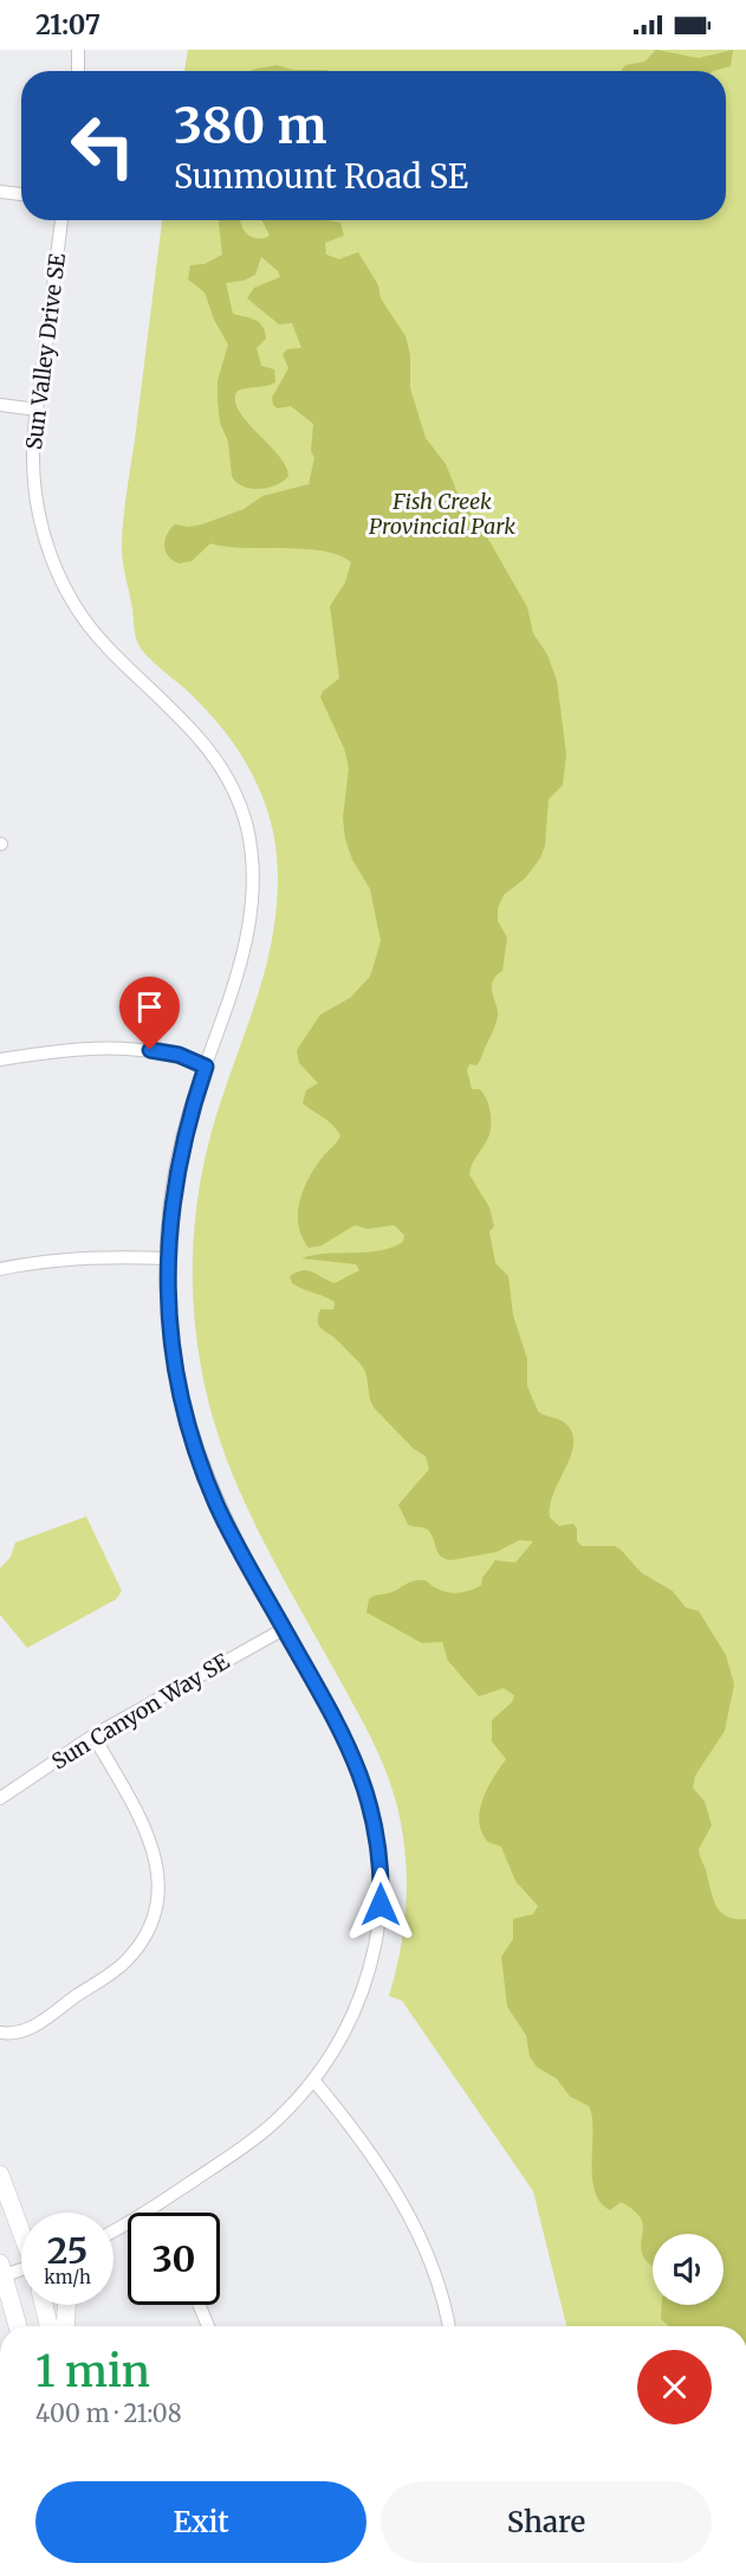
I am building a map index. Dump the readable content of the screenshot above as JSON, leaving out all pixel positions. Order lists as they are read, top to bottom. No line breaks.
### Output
{"streets":{"street":["Sun Valley Drive SE","Sun Canyon Way SE"]},"crossings":[["Sun Valley Drive SE","Sun Canyon Way SE"]],"parks":["Fish Creek Provincial Park"],"page":{"status":"21:07","turn":["380 m","Sunmount Road SE"],"speed":"25 km/h","limit":"30","heading":["1 min","400 m · 21:08"],"buttons":["Exit","Share"]}}
